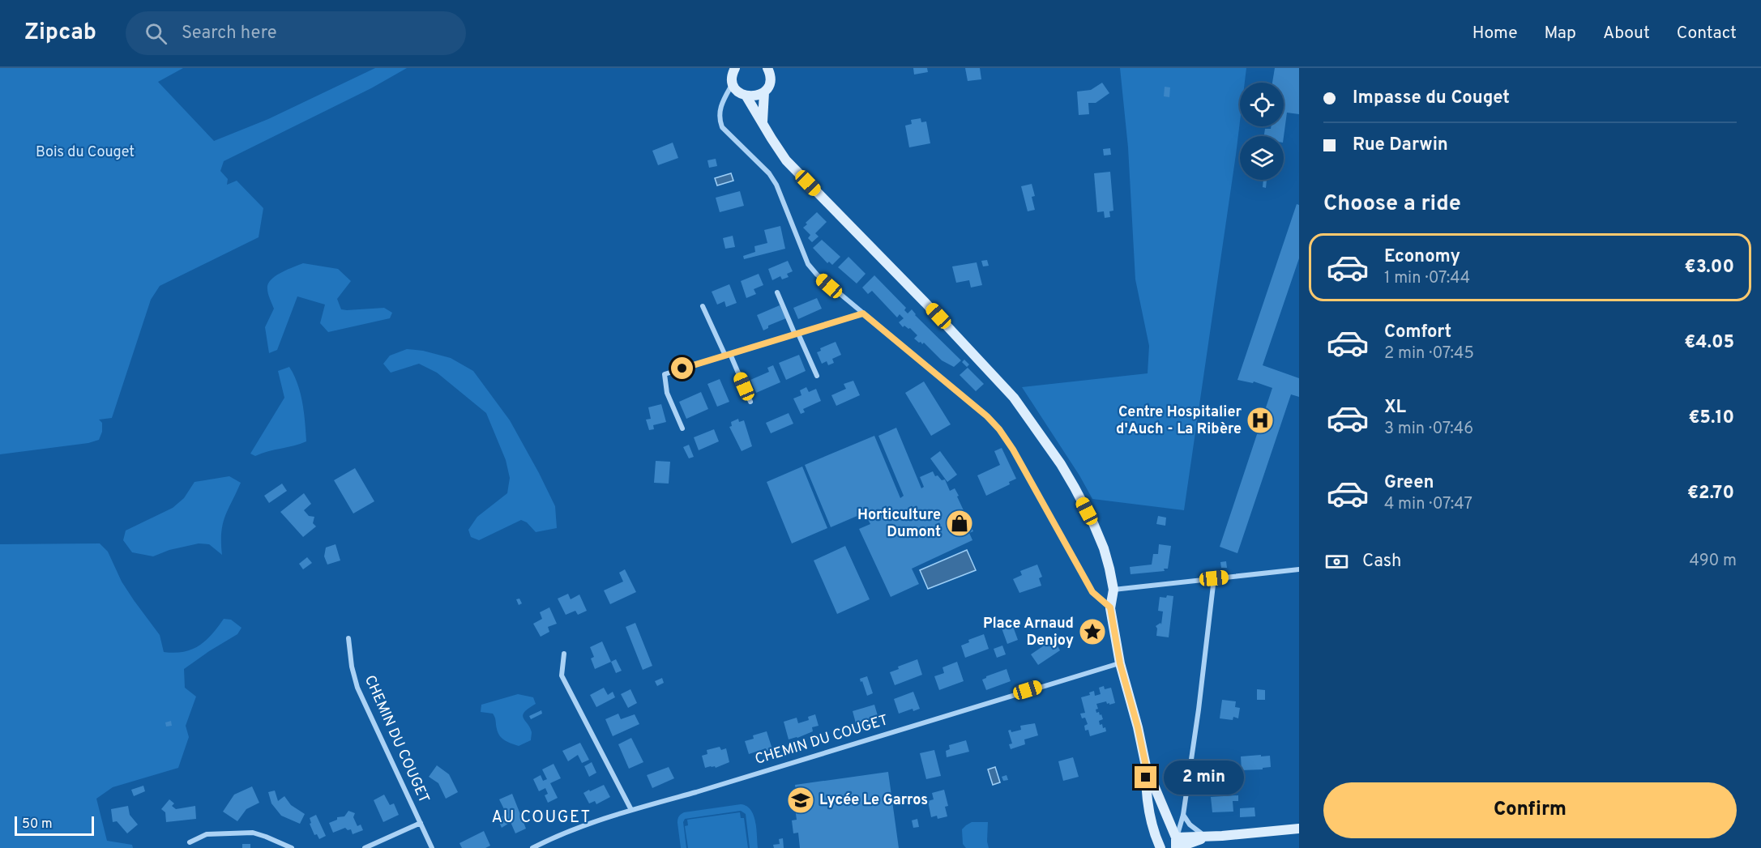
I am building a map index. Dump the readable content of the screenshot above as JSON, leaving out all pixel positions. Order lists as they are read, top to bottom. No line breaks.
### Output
{"streets":{"street":["CHEMIN DU COUGET"]},"districts":["AU COUGET"],"parks":["Bois du Couget"],"places":{"hospital":["Centre Hospitalier d'Auch - La Ribère"],"shop":["Horticulture Dumont"],"place":["Place Arnaud Denjoy"],"school or university":["Lycée Le Garros"]},"scale_bar":"50 m","page":{"header":"Zipcab","search":"Search here","nav":["Home","Map","About","Contact"],"banner":["Impasse du Couget","Rue Darwin"],"heading":"Choose a ride","list":[{"name":"Economy","note":"1 min · 07:44","value":"€3.00"},{"name":"Comfort","note":"2 min · 07:45","value":"€4.05"},{"name":"XL","note":"3 min · 07:46","value":"€5.10"},{"name":"Green","note":"4 min · 07:47","value":"€2.70"}],"pay":["Cash","490 m"],"bubble":"2 min","buttons":"Confirm","scale":"50 m"}}
